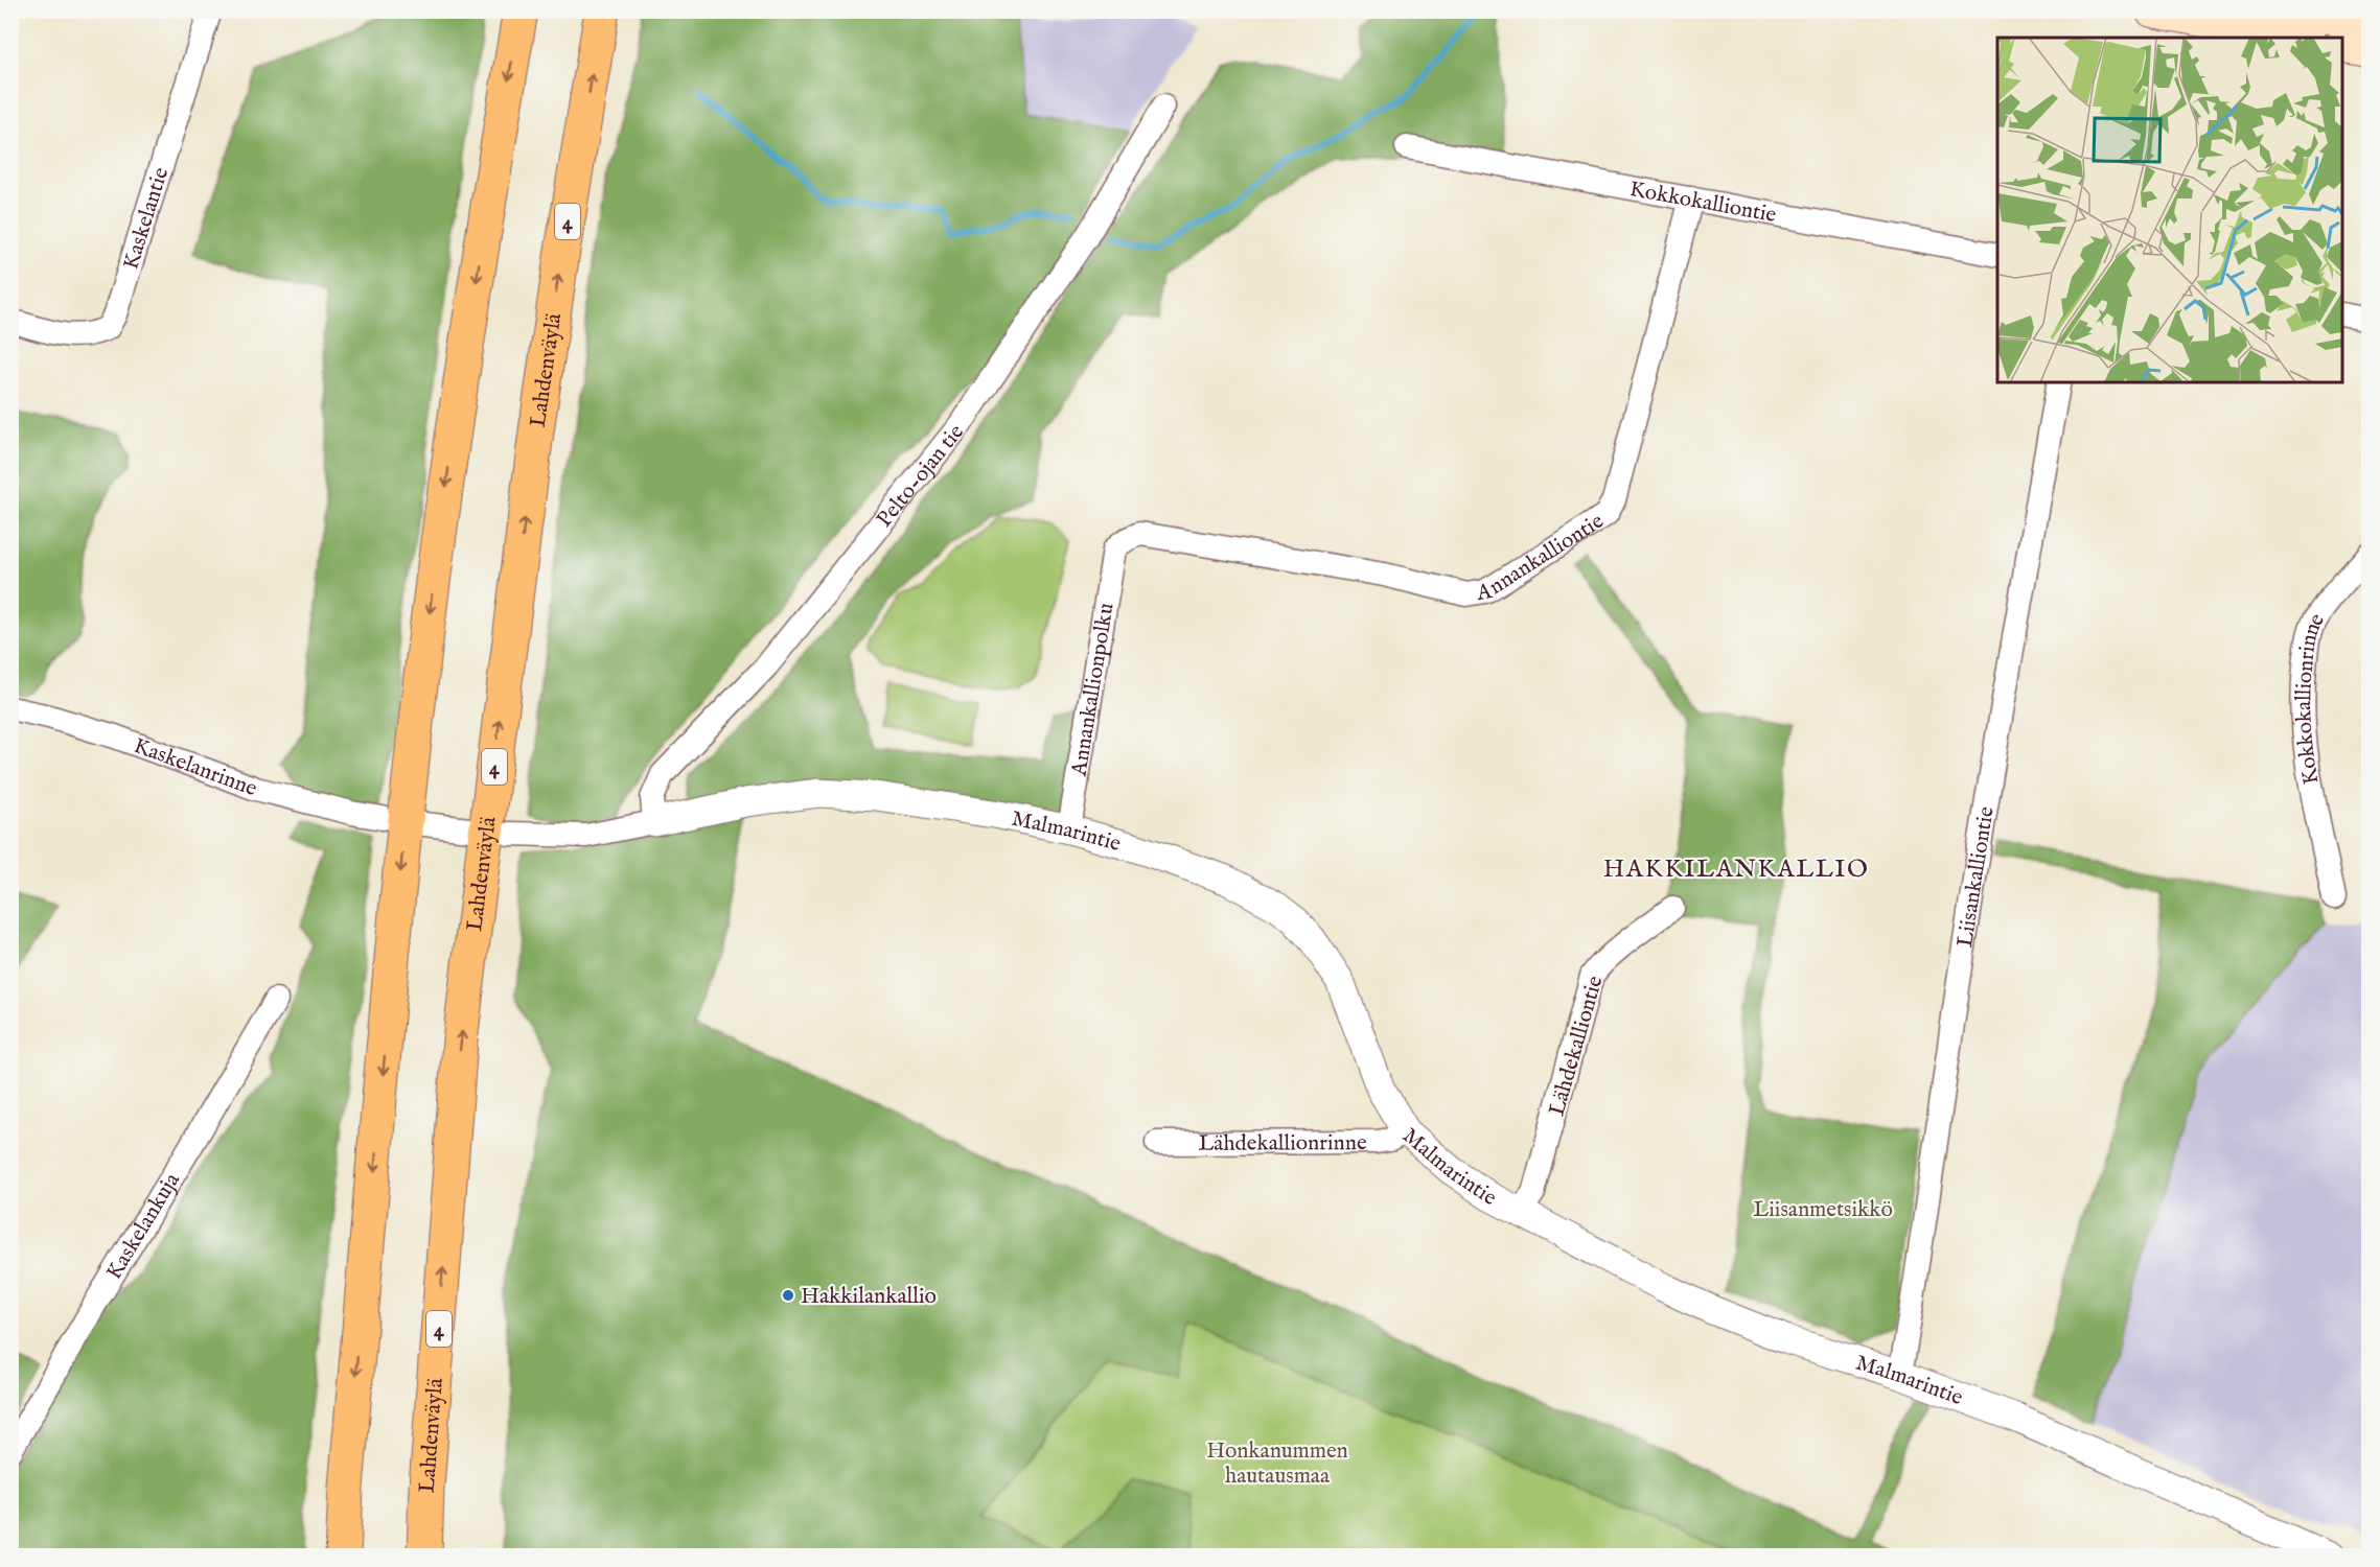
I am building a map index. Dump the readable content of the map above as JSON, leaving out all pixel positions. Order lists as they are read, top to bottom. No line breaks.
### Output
{"streets":{"highway":["4","Lahdenväylä"],"street":["Kokkokalliontie","Kaskelantie","Pelto-ojan tie","Annankalliontie","Annankallionpolku","Kokkokallionrinne","Kaskelanrinne","Malmarintie","Liisankalliontie","Lähdekalliontie","Lähdekallionrinne","Kaskelankuja"]},"crossings":[["Kokkokalliontie","Annankalliontie"],["Pelto-ojan tie","Malmarintie"],["Annankalliontie","Annankallionpolku"],["Annankallionpolku","Malmarintie"],["Malmarintie","Liisankalliontie"],["Malmarintie","Lähdekalliontie"],["Malmarintie","Lähdekallionrinne"]],"districts":["HAKKILANKALLIO"],"parks":["Liisanmetsikkö","Honkanummen hautausmaa"],"places":["Hakkilankallio"]}
